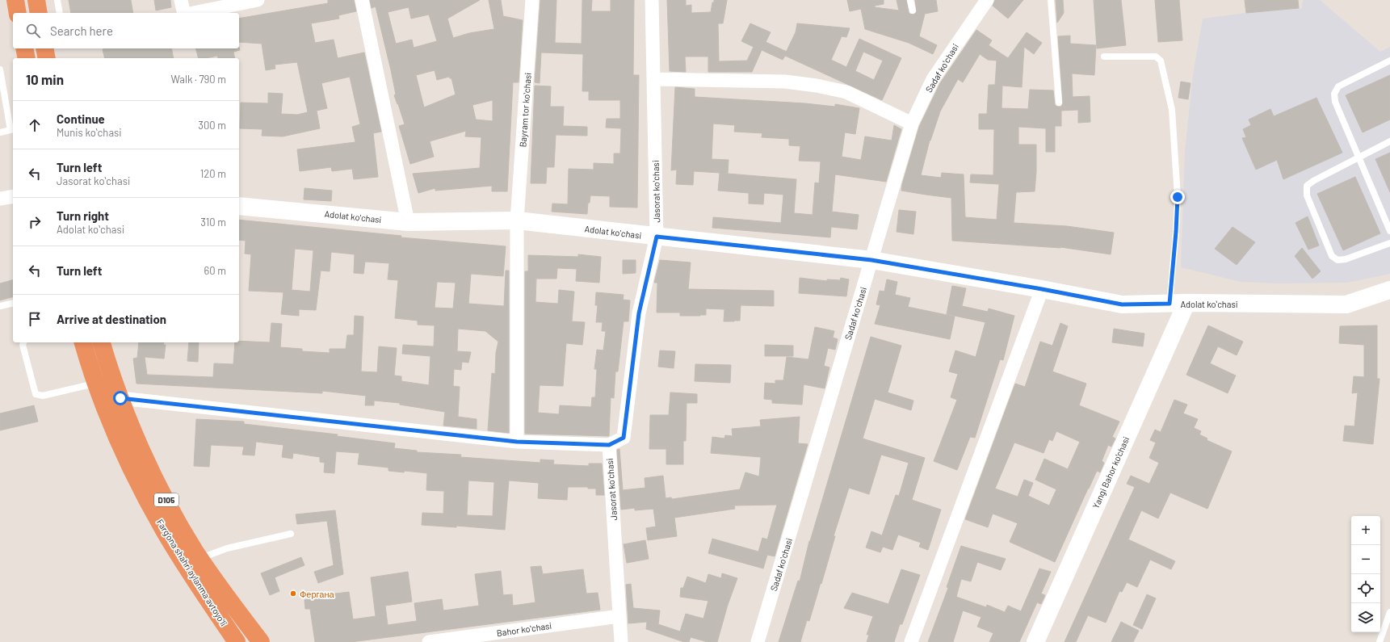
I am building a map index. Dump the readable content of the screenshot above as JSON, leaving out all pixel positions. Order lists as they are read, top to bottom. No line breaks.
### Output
{"streets":{"highway":["D105","Farg‘ona shahri aylanma avtoyo‘li"],"street":["Sadaf koʻchasi","Bayram tor koʻchasi","Jasorat koʻchasi","Adolat koʻchasi","Yangi Bahor ko'chasi","Bahor koʻchasi"]},"crossings":[["Sadaf koʻchasi","Adolat koʻchasi"],["Bayram tor koʻchasi","Adolat koʻchasi"],["Jasorat koʻchasi","Adolat koʻchasi"],["Jasorat koʻchasi","Bahor koʻchasi"],["Adolat koʻchasi","Yangi Bahor ko'chasi"]],"places":["Фергана"],"page":{"search":"Search here","heading":["10 min","Walk · 790 m"],"list":[["Continue","Munis koʻchasi","300 m"],["Turn left","Jasorat koʻchasi","120 m"],["Turn right","Adolat koʻchasi","310 m"],["Turn left","60 m"],"Arrive at destination"],"map_buttons":["+","−"]}}
